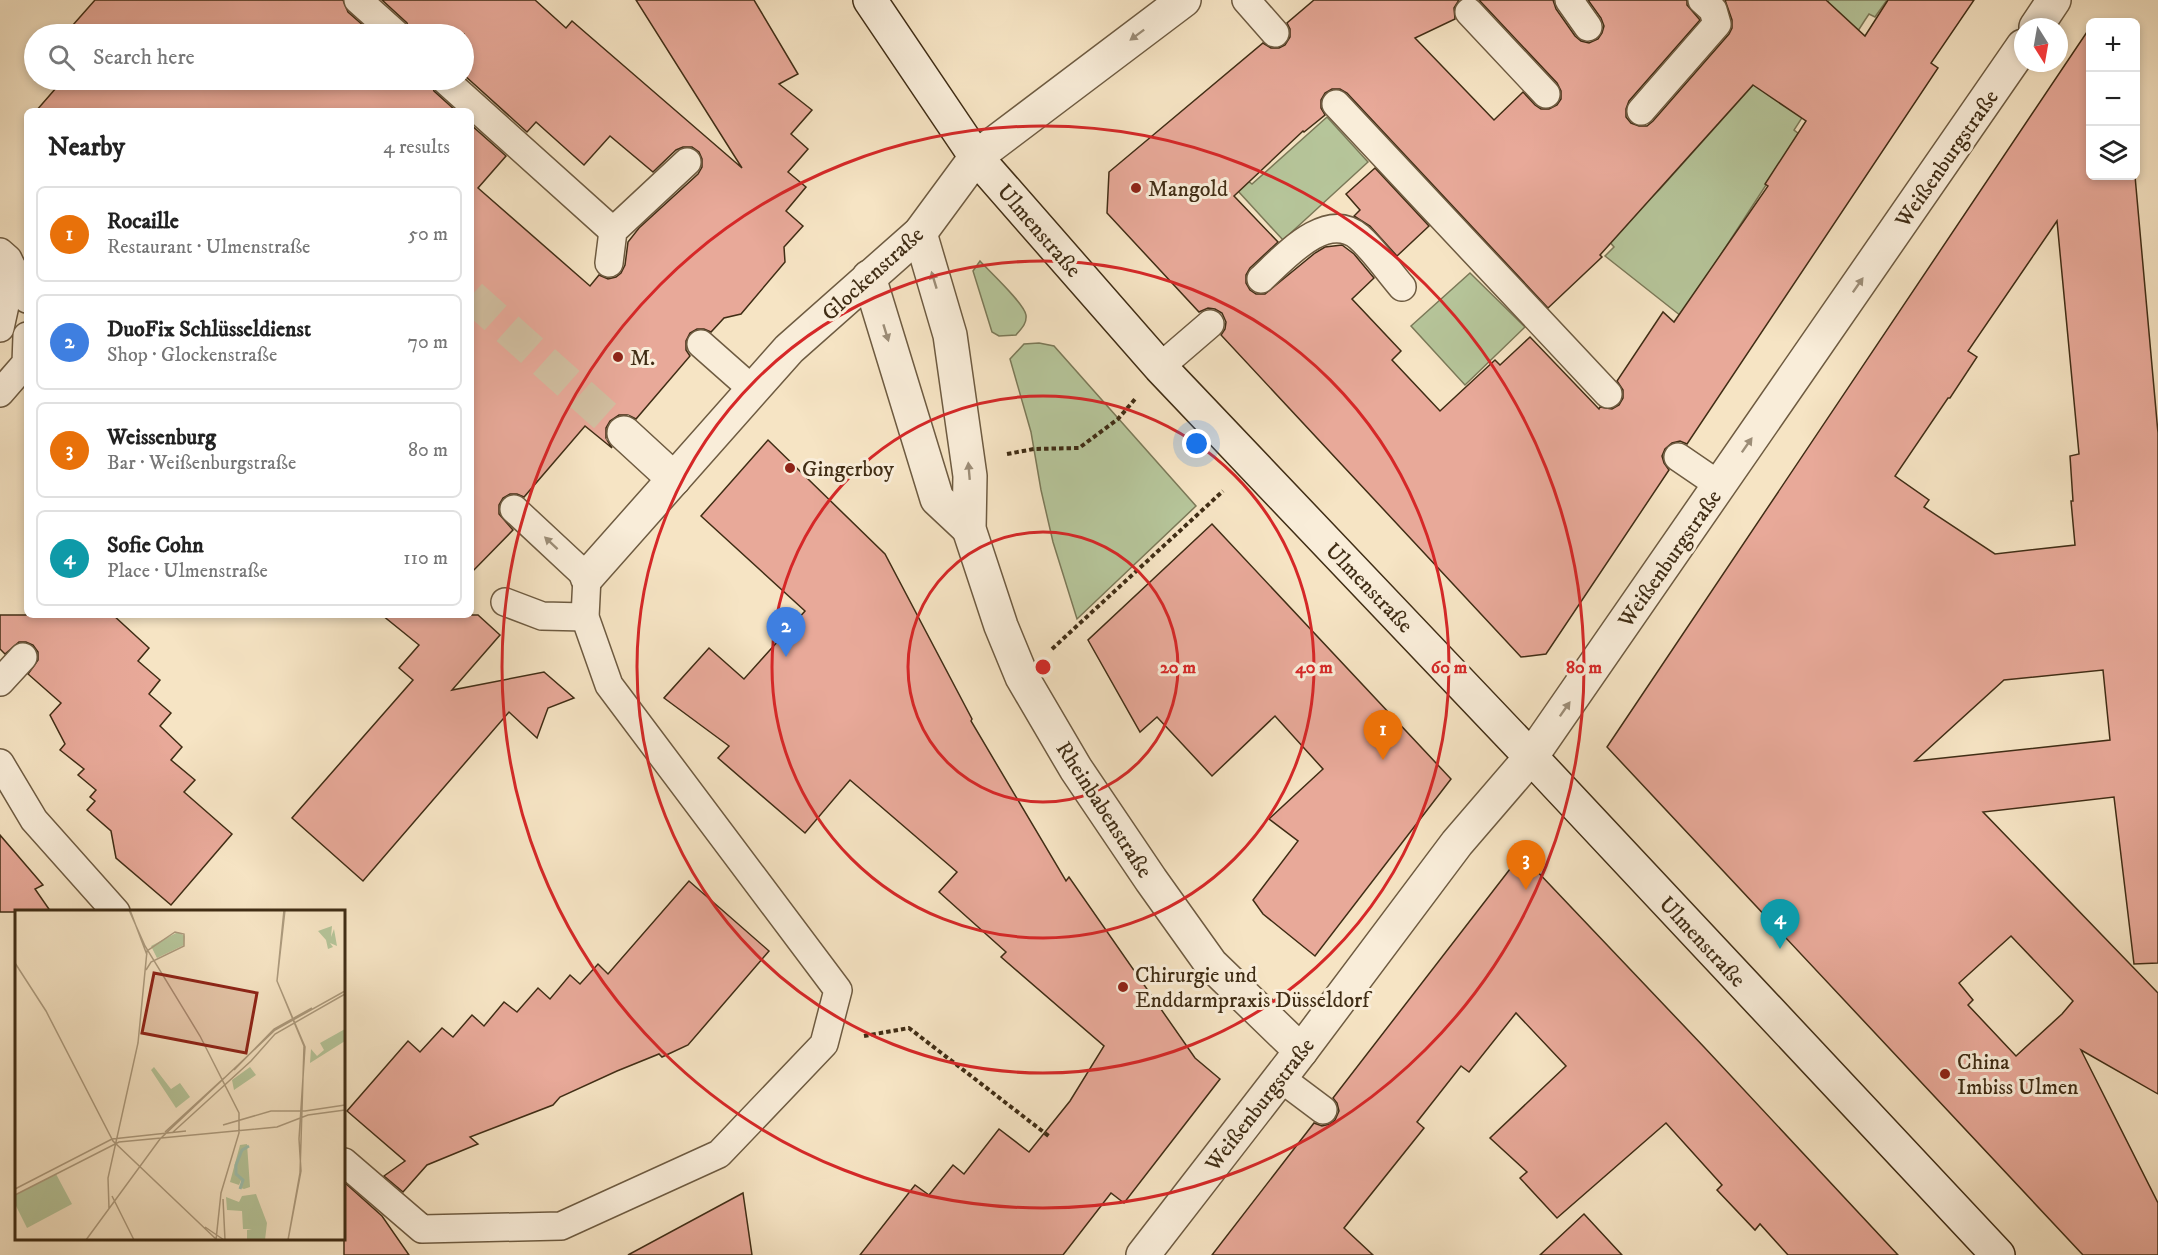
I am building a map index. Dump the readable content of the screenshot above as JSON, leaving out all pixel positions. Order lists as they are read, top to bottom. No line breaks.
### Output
{"streets":{"street":["Weißenburgstraße","Ulmenstraße","Glockenstraße","Rheinbabenstraße"]},"crossings":[["Weißenburgstraße","Ulmenstraße"],["Weißenburgstraße","Rheinbabenstraße"],["Ulmenstraße","Glockenstraße"],["Glockenstraße","Rheinbabenstraße"]],"one_way":["Weißenburgstraße"],"places":["Mangold","M.","Gingerboy","Chirurgie und Enddarmpraxis Düsseldorf","China Imbiss Ulmen"],"north":"bottom","page":{"map_buttons":["+","−"],"search":"Search here","heading":["Nearby","4 results"],"list":[{"mark":"1","name":"Rocaille","note":"Restaurant · Ulmenstraße","value":"50 m"},{"mark":"2","name":"DuoFix Schlüsseldienst","note":"Shop · Glockenstraße","value":"70 m"},{"mark":"3","name":"Weissenburg","note":"Bar · Weißenburgstraße","value":"80 m"},{"mark":"4","name":"Sofie Cohn","note":"Place · Ulmenstraße","value":"110 m"}],"pins":["2","1","3","4"]},"rings":["20 m","40 m","60 m","80 m"]}
